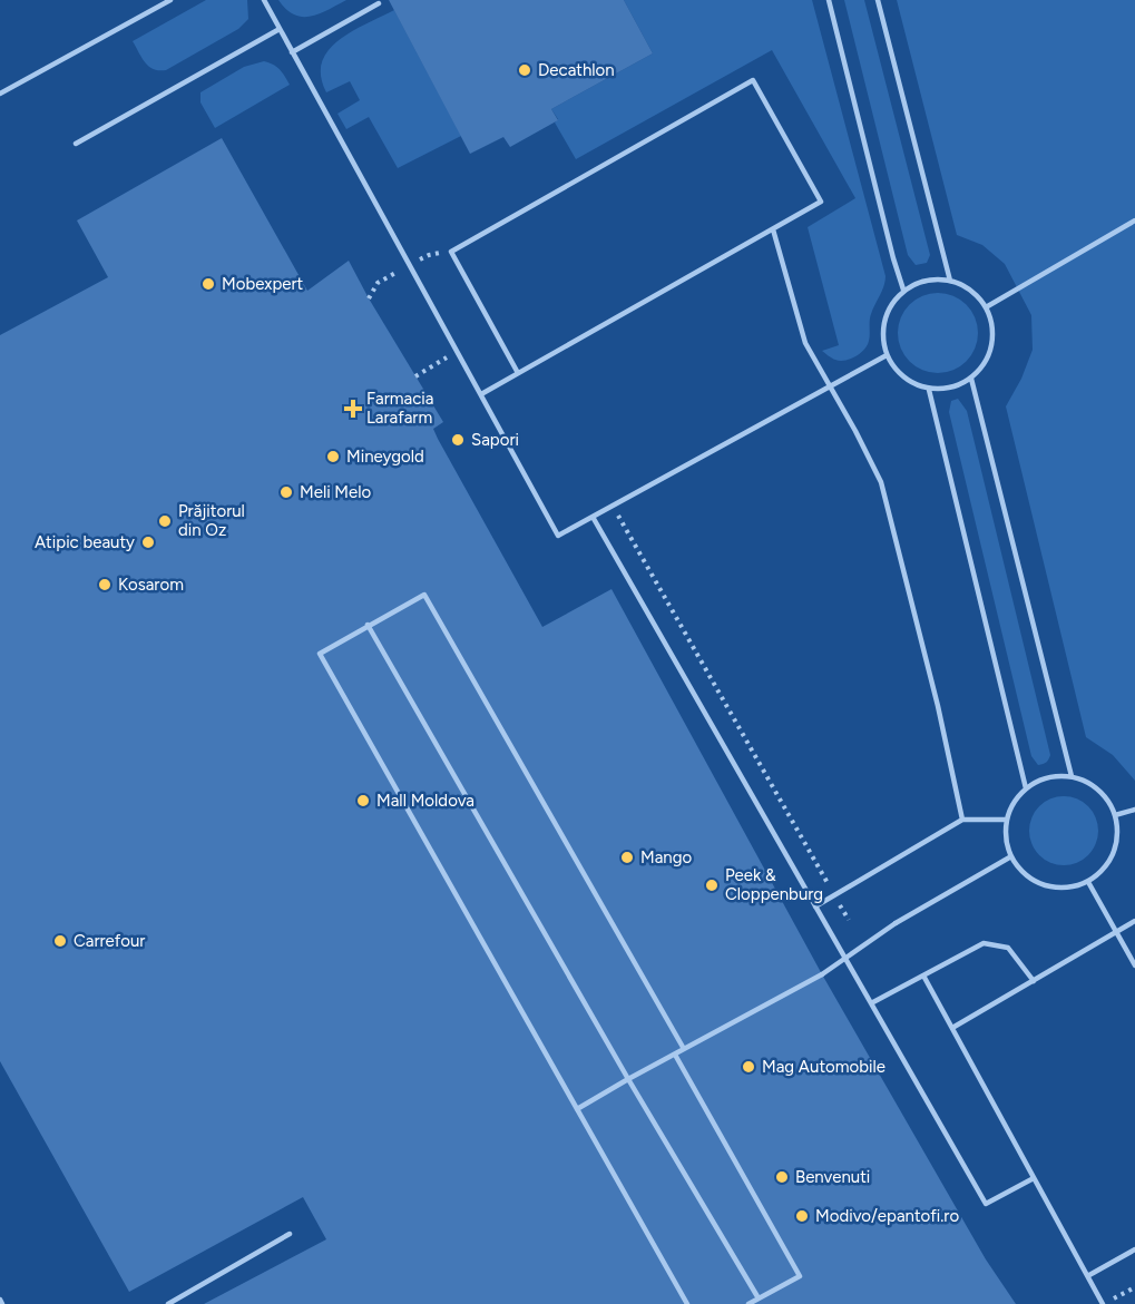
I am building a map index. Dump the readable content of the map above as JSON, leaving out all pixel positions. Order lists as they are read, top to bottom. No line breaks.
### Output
{"places":{"other":["Decathlon","Mobexpert","Sapori","Mineygold","Meli Melo","Prăjitorul din Oz","Atipic beauty","Kosarom","Mall Moldova","Mango","Peek & Cloppenburg","Carrefour","Mag Automobile","Benvenuti","Modivo/epantofi.ro"],"health":["Farmacia Larafarm"]}}
